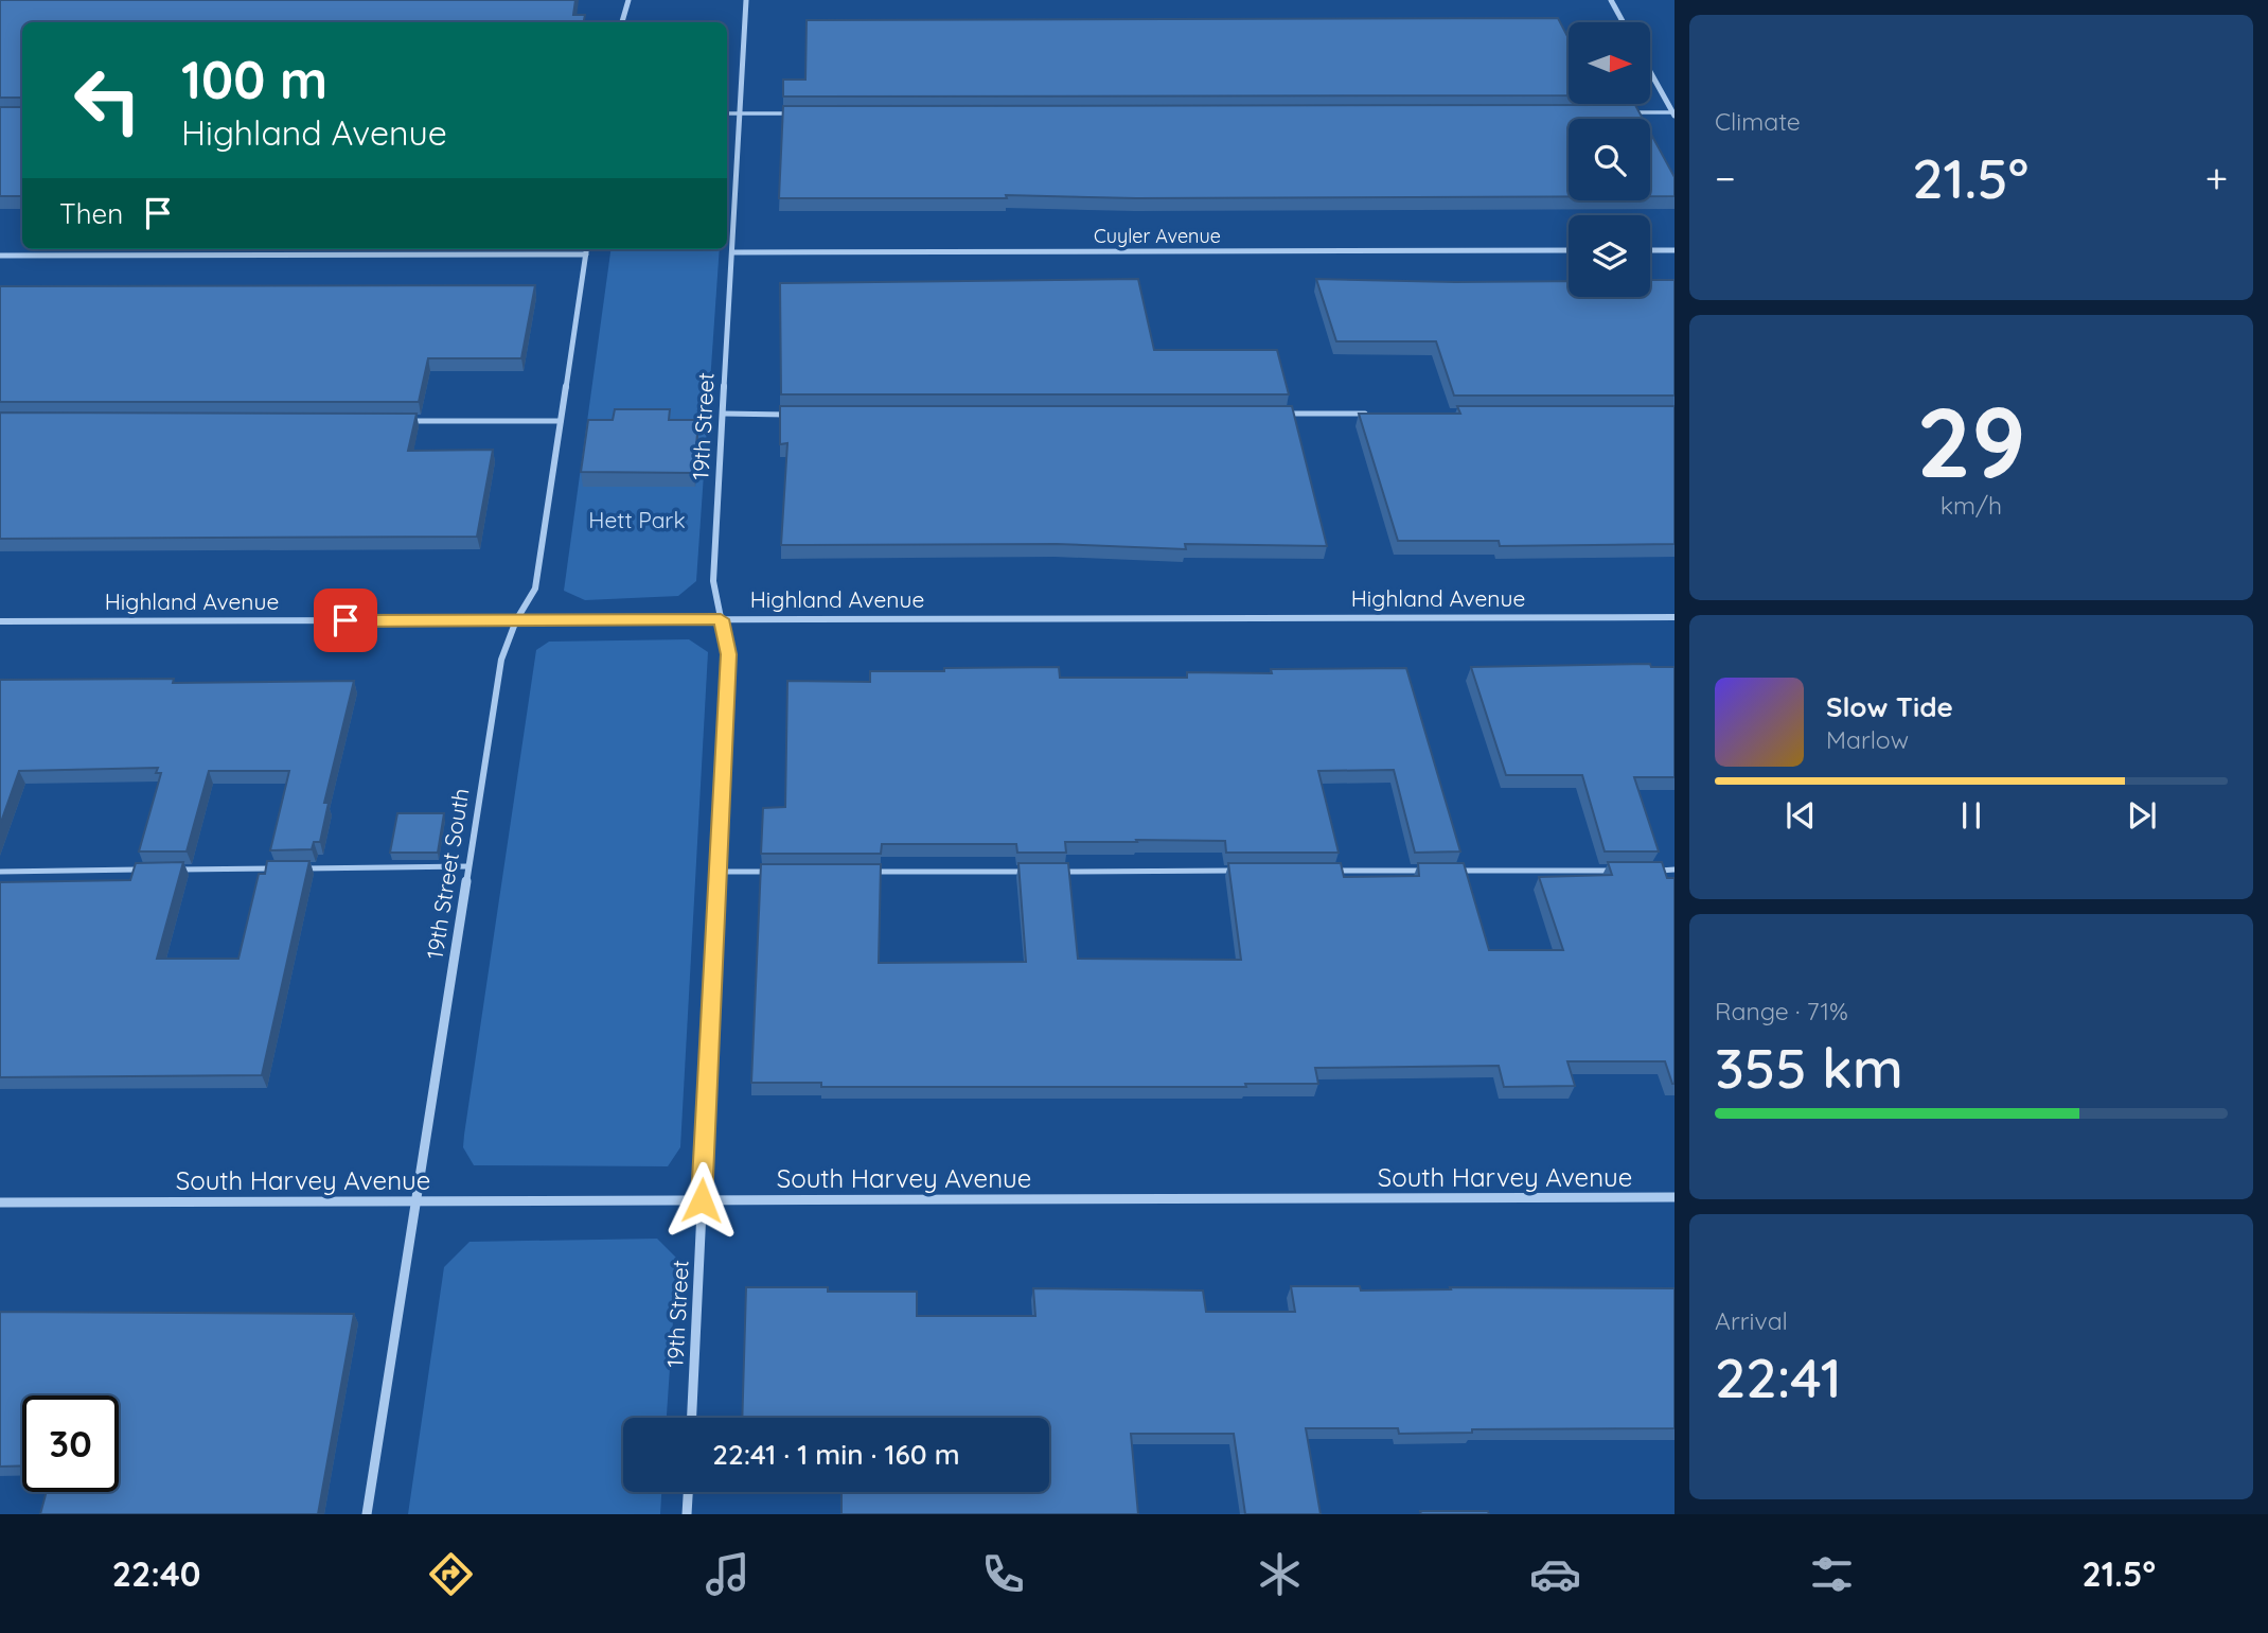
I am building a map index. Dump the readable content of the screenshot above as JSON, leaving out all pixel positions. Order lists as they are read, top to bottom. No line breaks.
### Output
{"streets":{"street":["Cuyler Avenue","19th Street","Highland Avenue","19th Street South","South Harvey Avenue"]},"crossings":[["Cuyler Avenue","19th Street"],["19th Street","Highland Avenue"],["19th Street","South Harvey Avenue"],["Highland Avenue","19th Street South"],["19th Street South","South Harvey Avenue"]],"parks":["Hett Park"],"north":"right","page":{"tile":["Climate",["29","km/h"],["Range · 71%","355 km"],["Arrival","22:41"]],"turn":["100 m","Highland Avenue"],"heat":["−","21.5°","+"],"then":"Then","song":["Slow Tide","Marlow"],"limit":"30","trip":"22:41 · 1 min · 160 m","tabs":["22:40","21.5°"]}}
